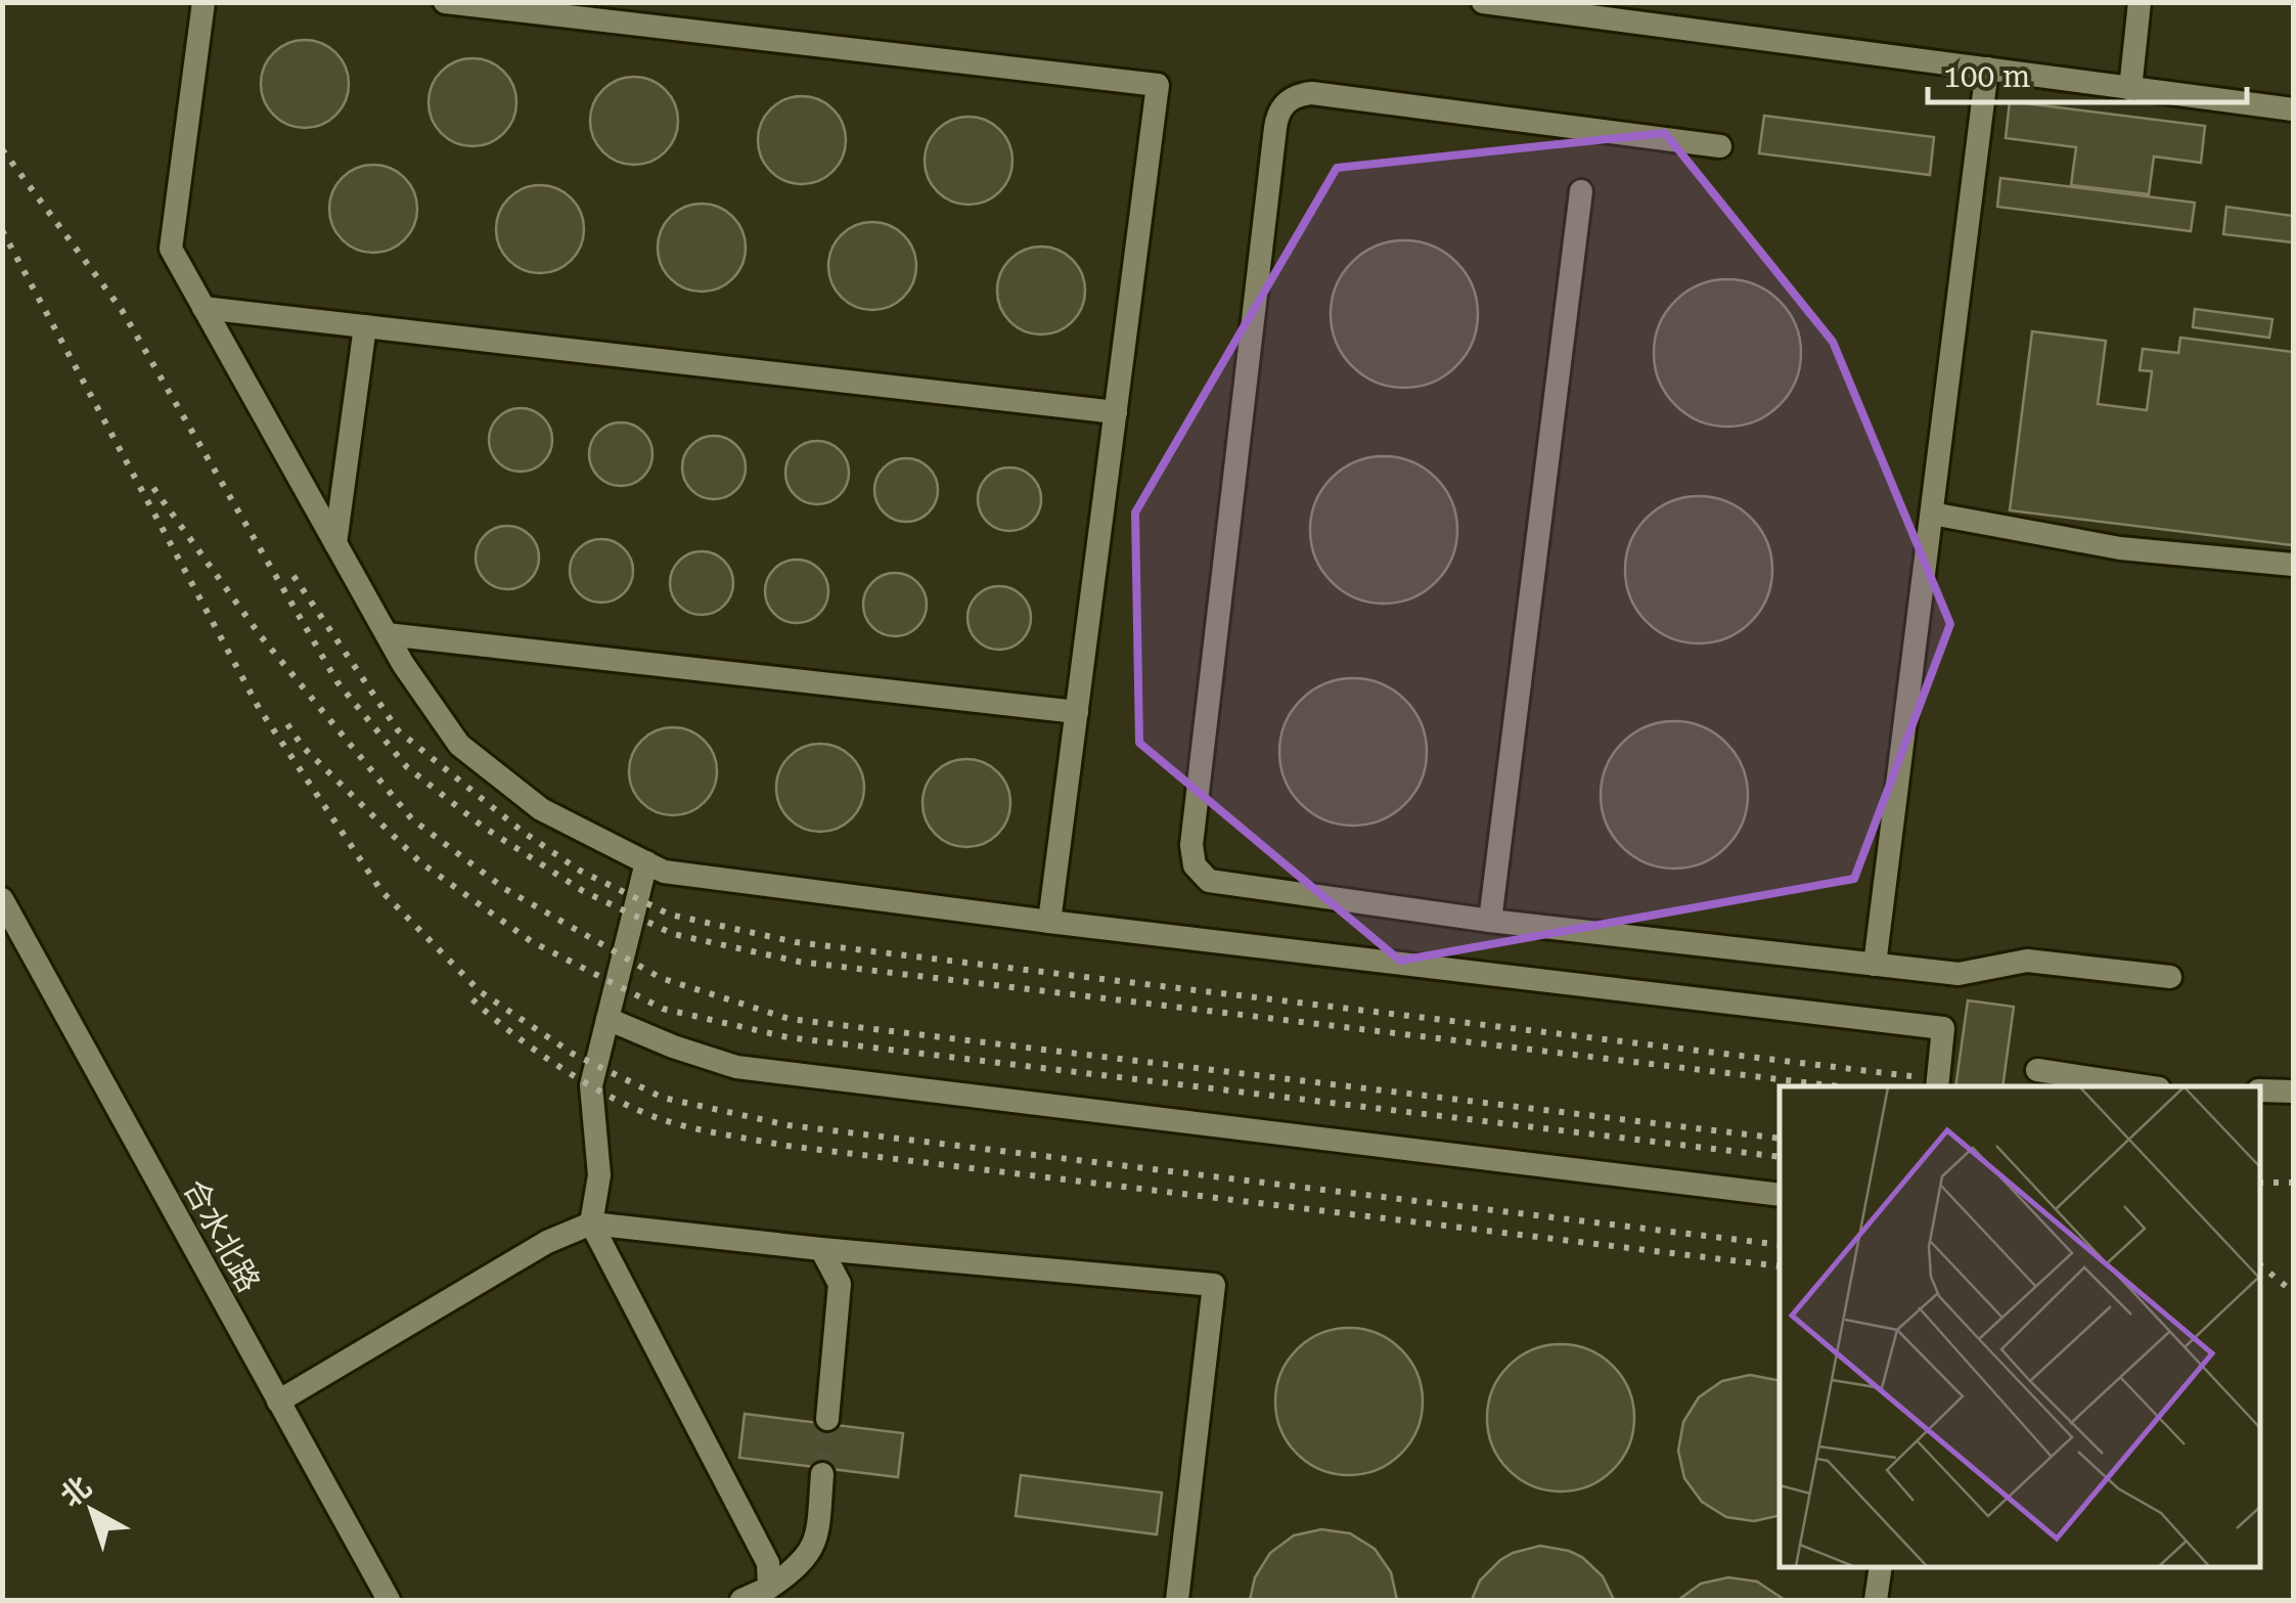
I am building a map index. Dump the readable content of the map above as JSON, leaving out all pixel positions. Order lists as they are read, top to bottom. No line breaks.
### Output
{"streets":{"street":["合水北路"]},"scale_bar":"100 m","north":"top left"}
